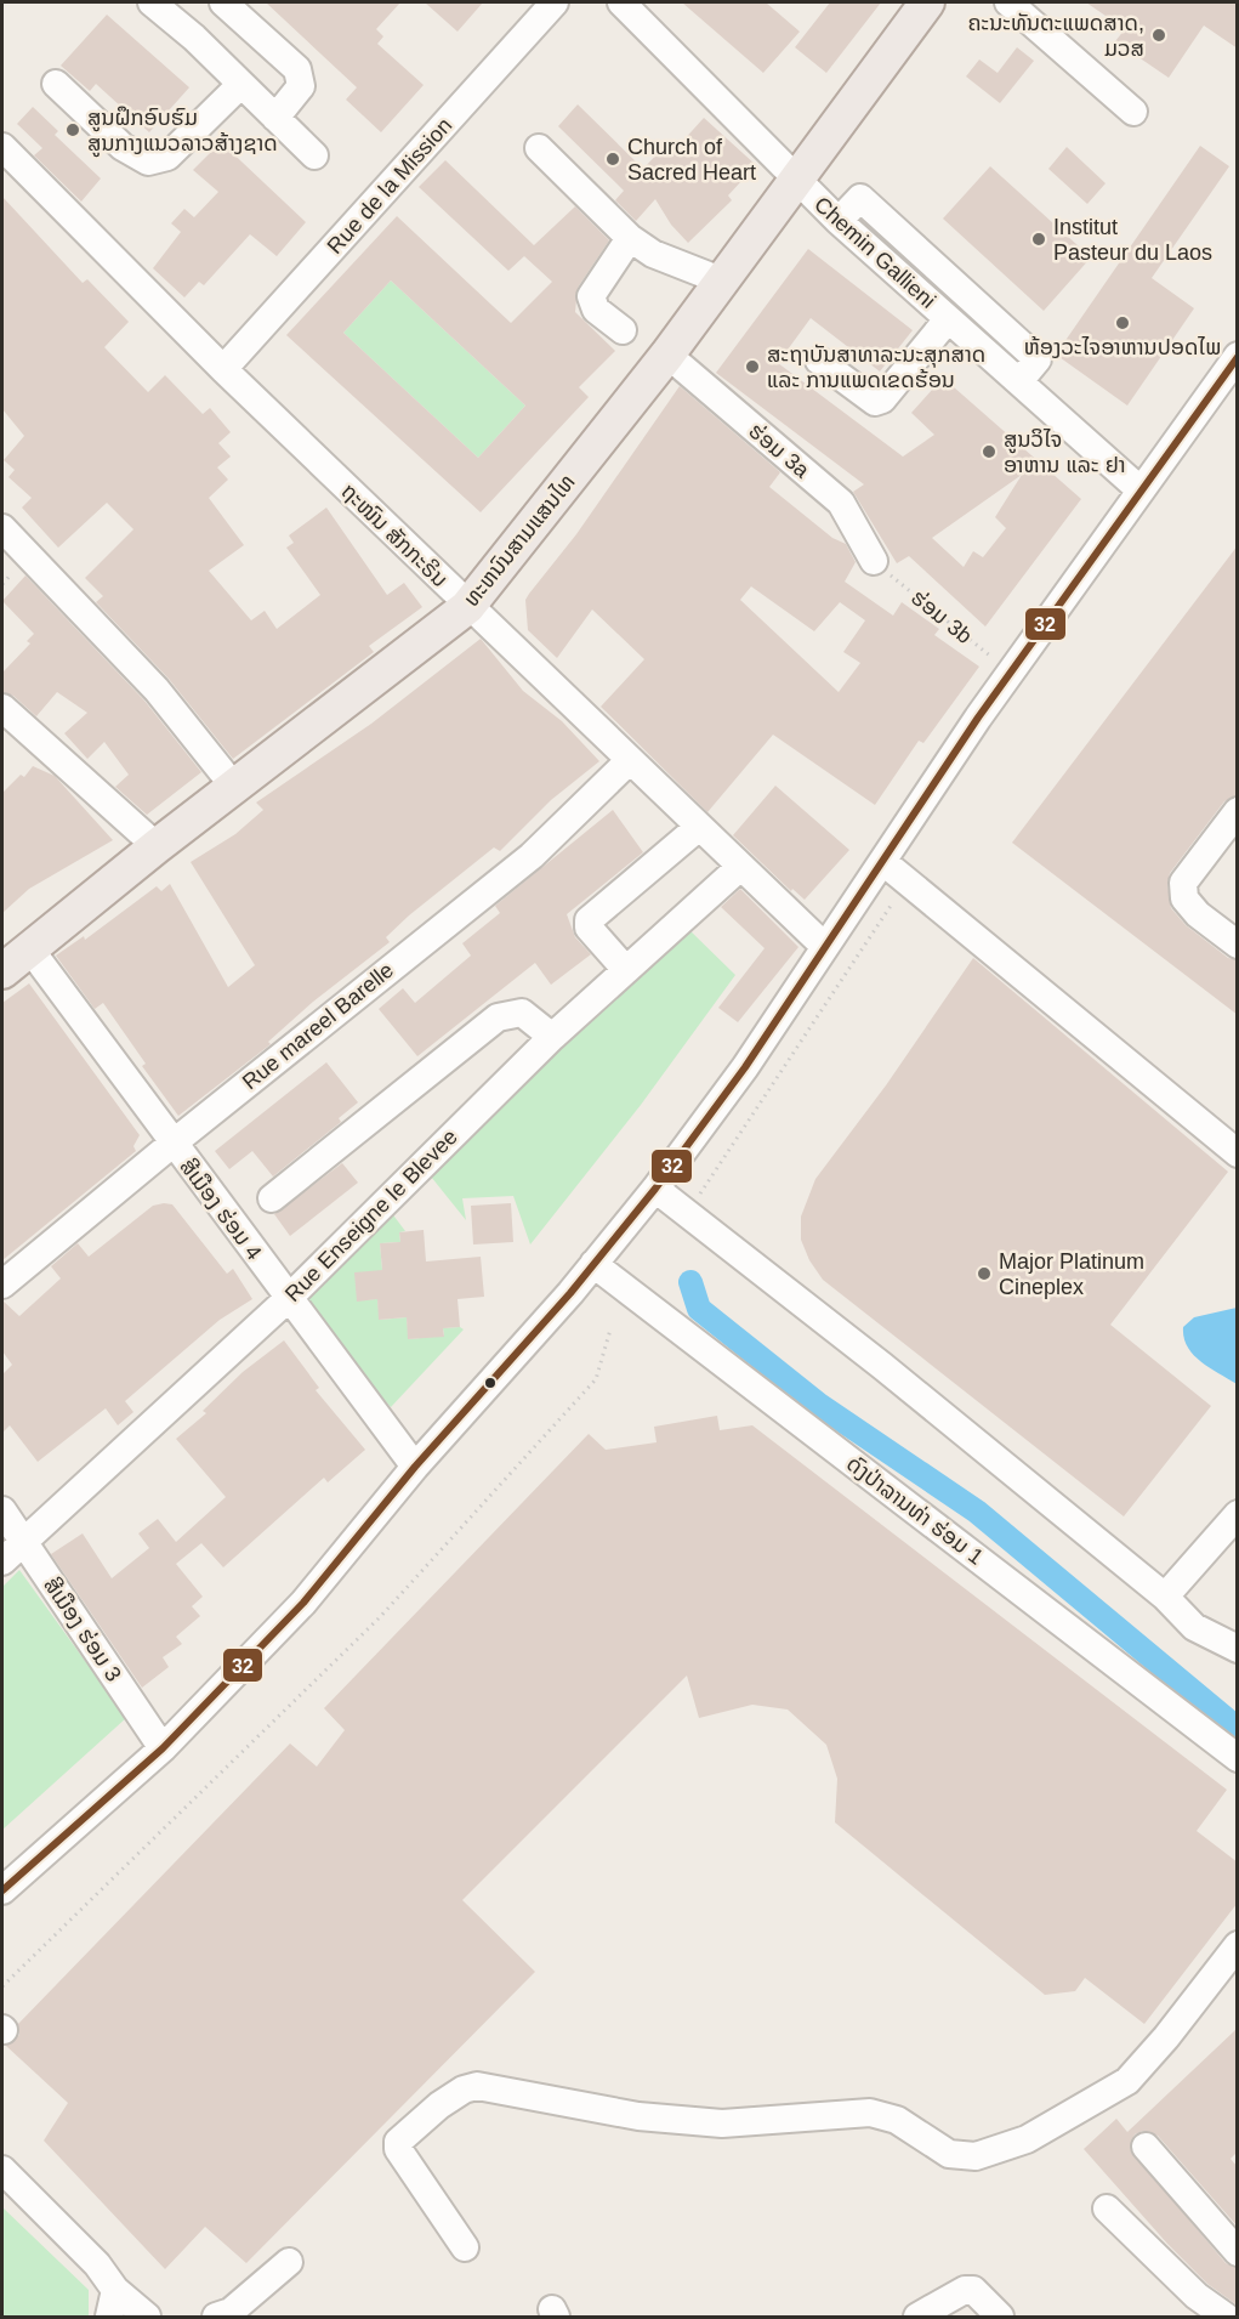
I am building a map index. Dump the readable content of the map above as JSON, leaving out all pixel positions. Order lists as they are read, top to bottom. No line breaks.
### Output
{"streets":{"main road":["ທະຫນົນສາມແສນໄທ"],"street":["Rue de la Mission","Chemin Gallieni","ຮ່ອມ 3a","ຖະໜົນ ສັກກະຣິນ","Rue mareel Barelle","ສີເມືອງ ຮ່ອມ 4","Rue Enseigne le Blevee","ດົງປ່າລານທ່າ ຮ່ອມ 1","ສີເມືອງ ຮ່ອມ 3"],"path":["ຮ່ອມ 3b"]},"crossings":[["Rue de la Mission","ຖະໜົນ ສັກກະຣິນ"],["Chemin Gallieni","ທະຫນົນສາມແສນໄທ"],["ຮ່ອມ 3a","ທະຫນົນສາມແສນໄທ"],["ຮ່ອມ 3a","ຮ່ອມ 3b"],["ຖະໜົນ ສັກກະຣິນ","ທະຫນົນສາມແສນໄທ"],["ຖະໜົນ ສັກກະຣິນ","Rue mareel Barelle"],["ຖະໜົນ ສັກກະຣິນ","Rue Enseigne le Blevee"],["ທະຫນົນສາມແສນໄທ","ສີເມືອງ ຮ່ອມ 4"],["Rue mareel Barelle","ສີເມືອງ ຮ່ອມ 4"],["ສີເມືອງ ຮ່ອມ 4","Rue Enseigne le Blevee"],["Rue Enseigne le Blevee","ສີເມືອງ ຮ່ອມ 3"]],"places":["ຄະນະທັນຕະແພດສາດ, ມວສ","ສູນຝຶກອົບຮົມ ສູນກາງແນວລາວສ້າງຊາດ","Church of Sacred Heart","Institut Pasteur du Laos","ຫ້ອງວະໄຈອາຫານປອດໄພ","ສະຖາບັນສາທາລະນະສຸກສາດ ແລະ ການແພດເຂດຮ້ອນ","ສູນວິໄຈ ອາຫານ ແລະ ຢາ","Major Platinum Cineplex"],"lines":["transit line 32"]}
